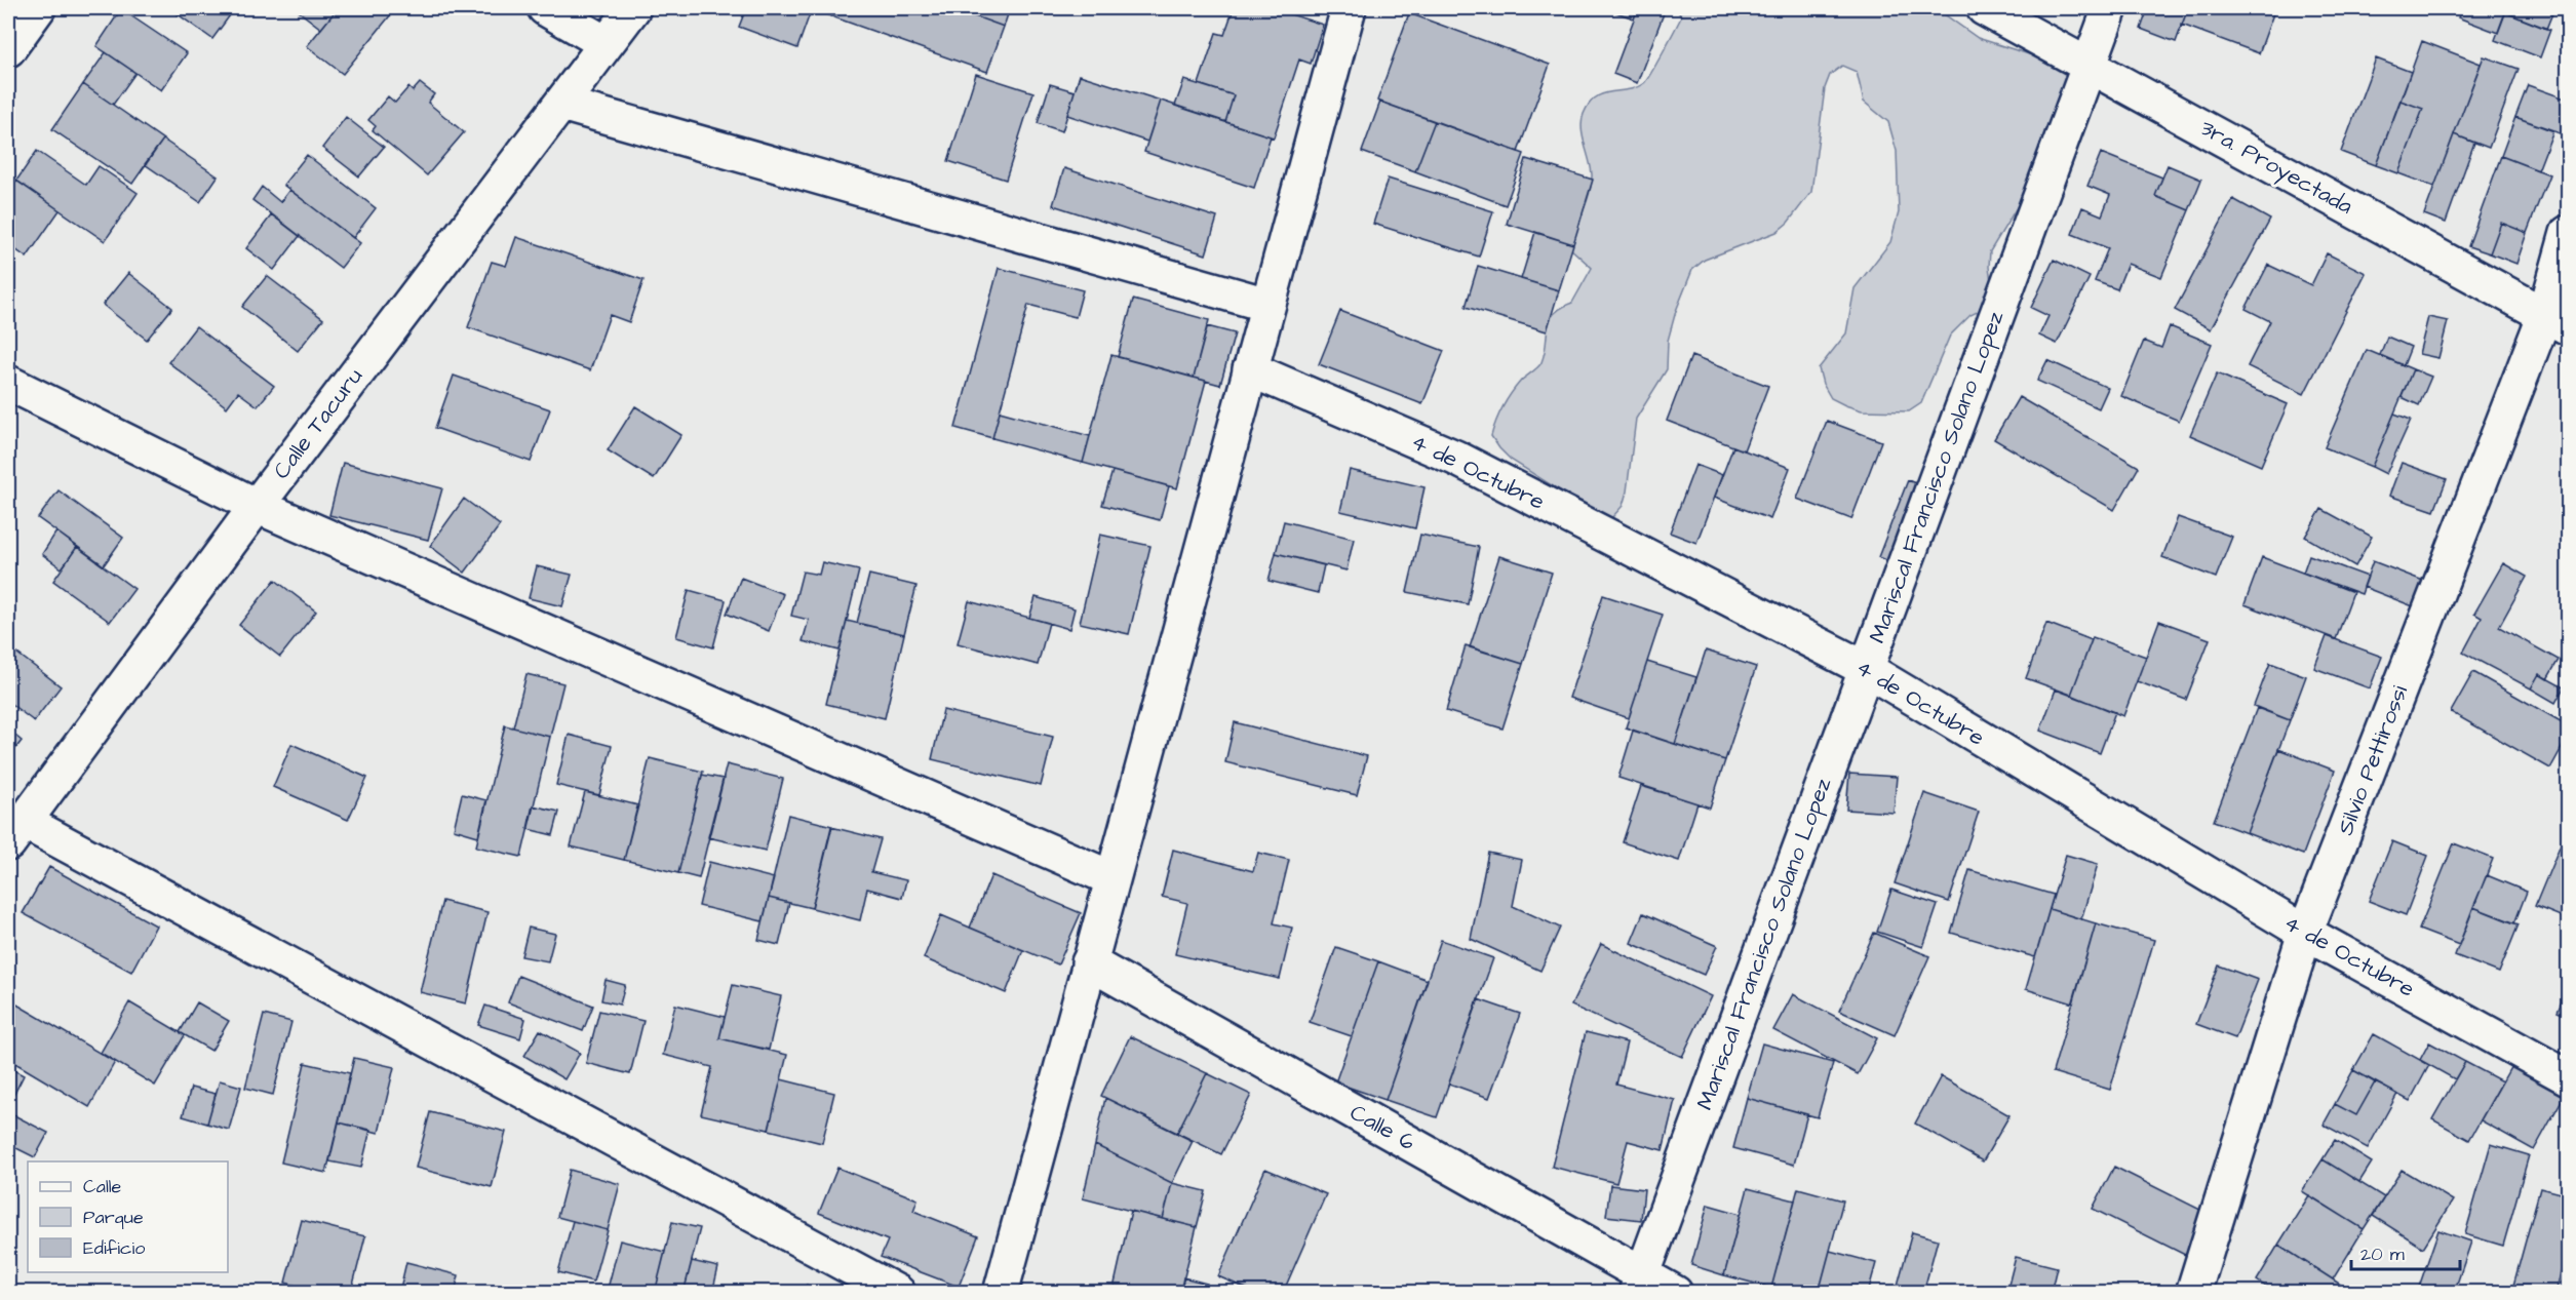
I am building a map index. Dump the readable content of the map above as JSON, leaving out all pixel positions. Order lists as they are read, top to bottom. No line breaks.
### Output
{"streets":{"street":["3ra. Proyectada","Calle Tacuru","4 de Octubre","Mariscal Francisco Solano Lopez","Silvio Pettirossi","Calle 6"]},"crossings":[["3ra. Proyectada","Mariscal Francisco Solano Lopez"],["3ra. Proyectada","Silvio Pettirossi"],["4 de Octubre","Mariscal Francisco Solano Lopez"],["4 de Octubre","Silvio Pettirossi"],["Mariscal Francisco Solano Lopez","Calle 6"]],"legend":["Calle","Parque","Edificio"],"scale_bar":"20 m"}
